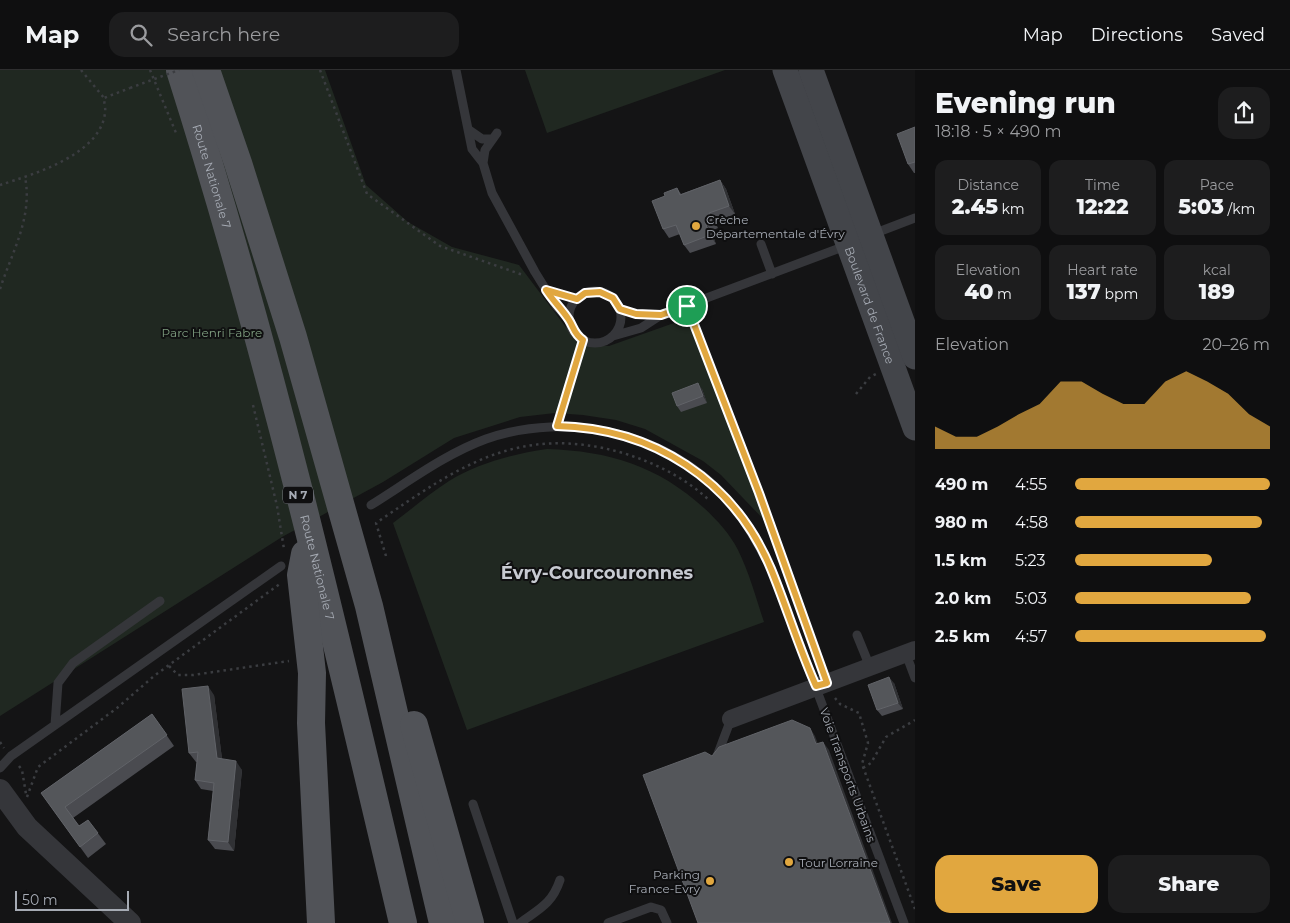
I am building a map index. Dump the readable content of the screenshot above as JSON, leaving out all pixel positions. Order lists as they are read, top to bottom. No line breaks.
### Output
{"streets":{"main road":["Route Nationale 7","Boulevard de France","N 7"],"lane":["Voie Transports Urbains"]},"districts":["Évry-Courcouronnes"],"parks":["Parc Henri Fabre"],"places":["Crèche Départementale d'Évry","Tour Lorraine","Parking France-Evry"],"scale_bar":"50 m","page":{"header":"Map","search":"Search here","nav":["Map","Directions","Saved"],"heading":["Evening run","18:18 · 5 × 490 m"],"stats":[["Distance","2.45 km"],["Time","12:22"],["Pace","5:03 /km"],["Elevation","40 m"],["Heart rate","137 bpm"],["kcal","189"]],"chart":["Elevation","20–26 m"],"list":[{"name":"490 m","note":"4:55"},{"name":"980 m","note":"4:58"},{"name":"1.5 km","note":"5:23"},{"name":"2.0 km","note":"5:03"},{"name":"2.5 km","note":"4:57"}],"buttons":["Save","Share"],"scale":"50 m"}}
